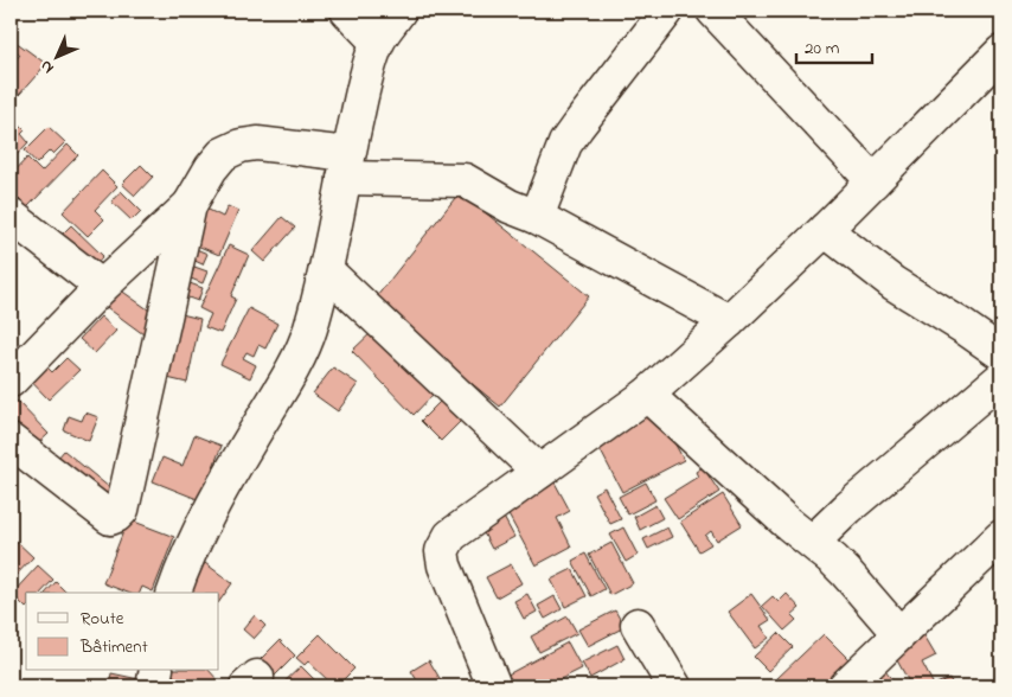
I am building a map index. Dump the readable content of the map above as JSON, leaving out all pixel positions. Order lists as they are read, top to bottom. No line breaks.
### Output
{"legend":["Route","Bâtiment"],"scale_bar":"20 m","north":"bottom left"}
